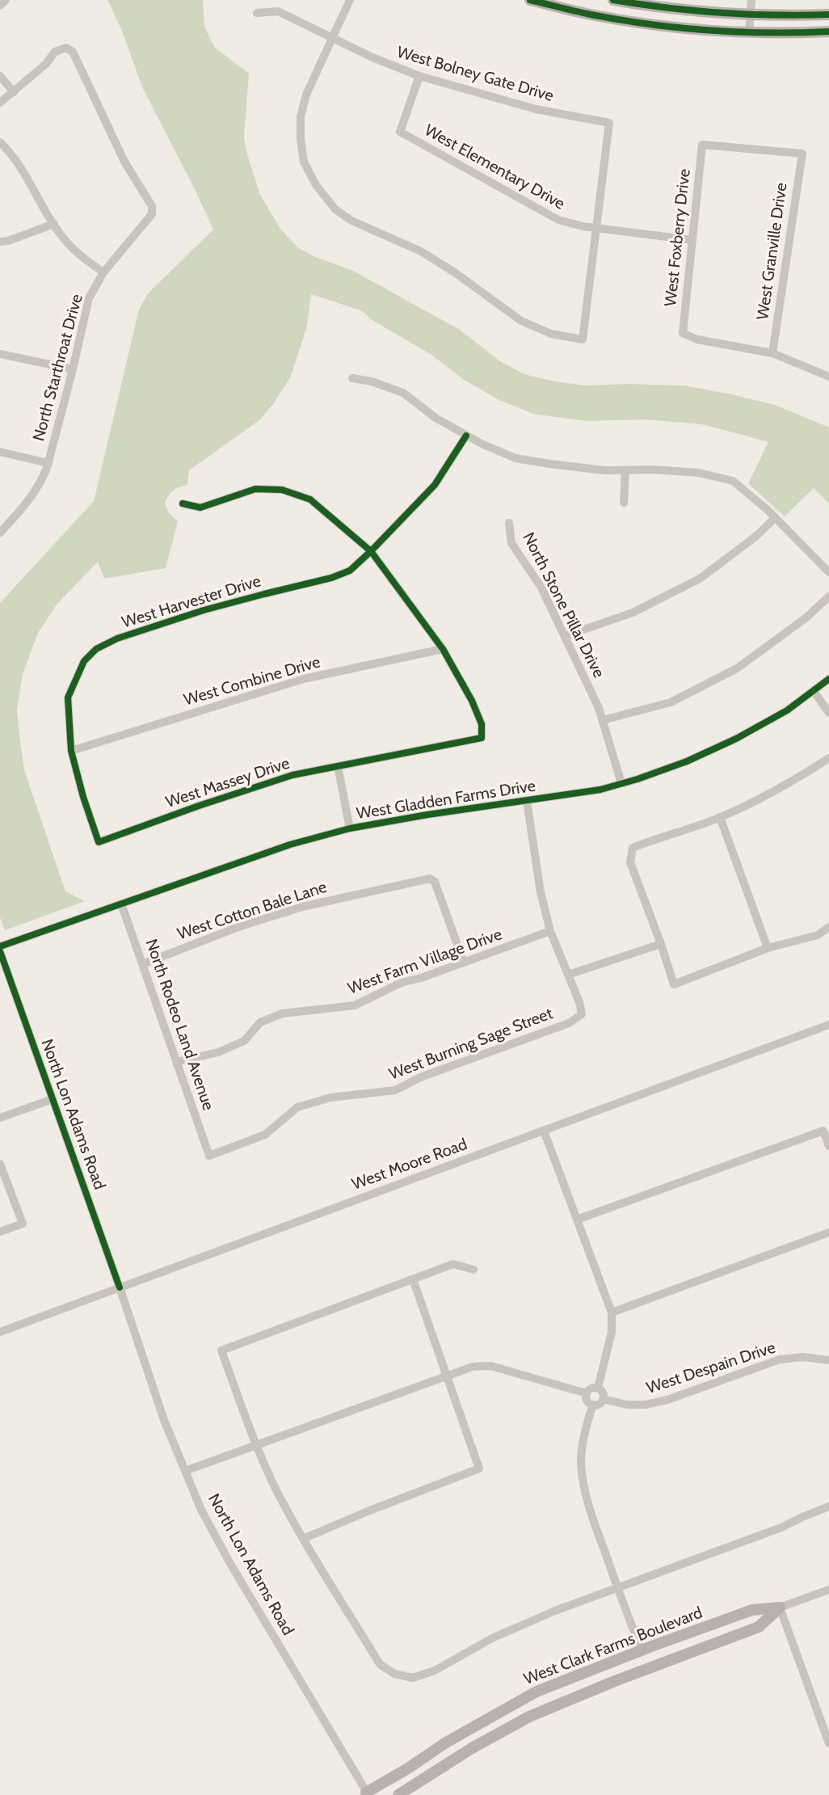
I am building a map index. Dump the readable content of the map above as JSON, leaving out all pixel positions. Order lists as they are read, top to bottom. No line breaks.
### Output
{"streets":{"main road":["West Clark Farms Boulevard"],"street":["West Bolney Gate Drive","West Elementary Drive","West Foxberry Drive","West Granville Drive","North Starthroat Drive","West Harvester Drive","North Stone Pillar Drive","West Combine Drive","West Massey Drive","West Gladden Farms Drive","West Cotton Bale Lane","West Farm Village Drive","North Rodeo Land Avenue","West Burning Sage Street","North Lon Adams Road","West Moore Road","West Despain Drive"]},"crossings":[["West Bolney Gate Drive","West Elementary Drive"],["West Elementary Drive","West Foxberry Drive"],["West Foxberry Drive","West Granville Drive"],["West Harvester Drive","West Combine Drive"],["West Harvester Drive","West Massey Drive"],["North Stone Pillar Drive","West Gladden Farms Drive"],["West Combine Drive","West Massey Drive"],["West Gladden Farms Drive","North Rodeo Land Avenue"],["West Cotton Bale Lane","West Farm Village Drive"],["West Cotton Bale Lane","North Rodeo Land Avenue"],["West Farm Village Drive","North Rodeo Land Avenue"],["North Rodeo Land Avenue","West Burning Sage Street"],["North Lon Adams Road","West Moore Road"],["North Lon Adams Road","West Clark Farms Boulevard"]]}
